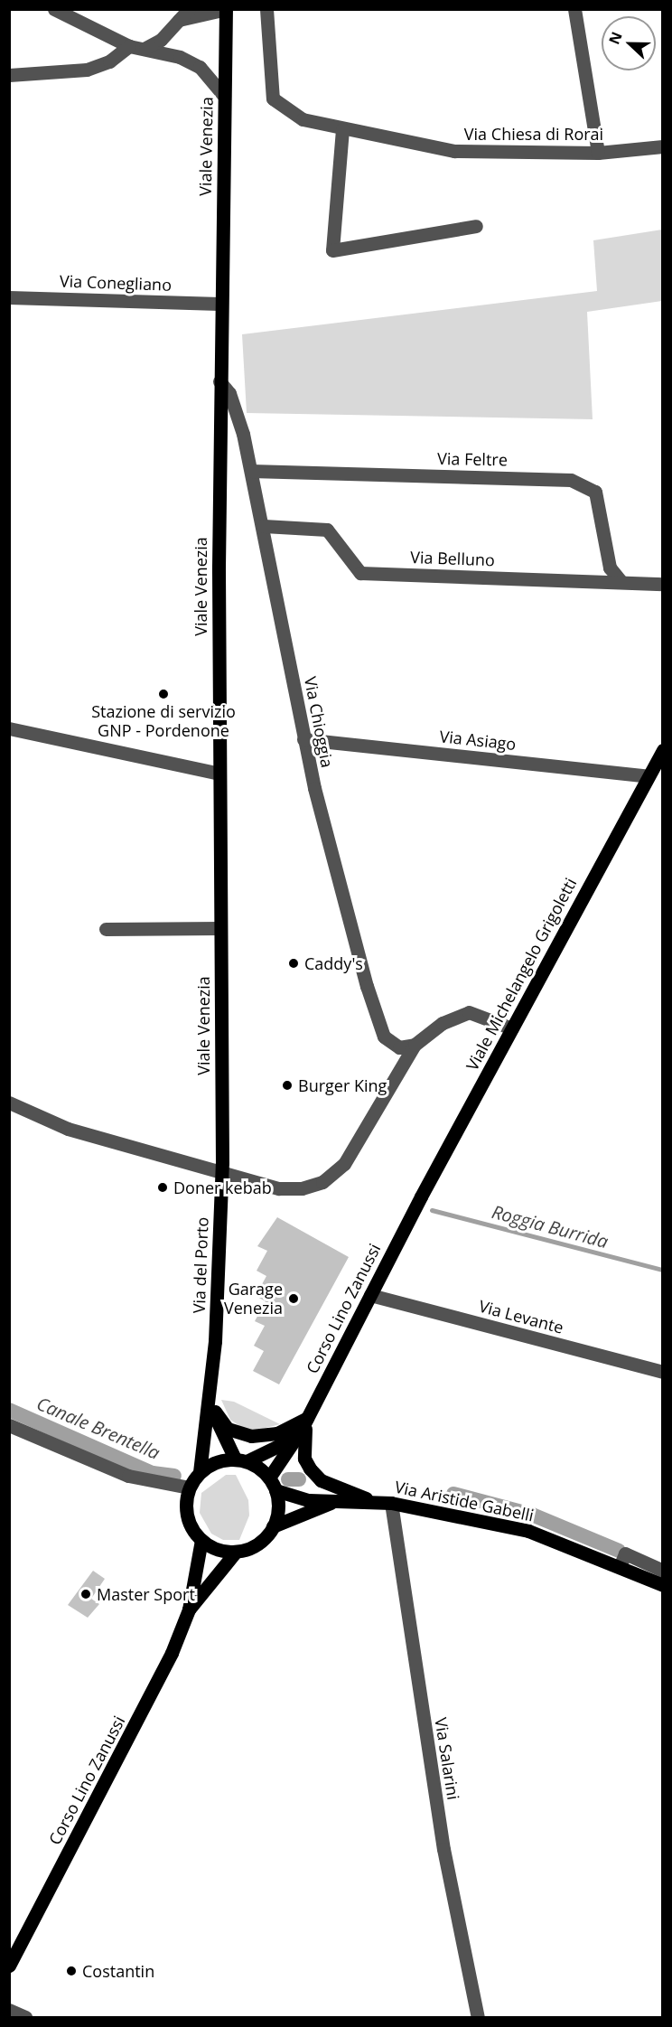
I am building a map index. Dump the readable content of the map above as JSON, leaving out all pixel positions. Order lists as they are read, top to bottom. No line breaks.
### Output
{"streets":{"main road":["Viale Venezia","Viale Michelangelo Grigoletti","Via del Porto","Corso Lino Zanussi","Via Aristide Gabelli"],"street":["Via Chiesa di Rorai","Via Conegliano","Via Feltre","Via Belluno","Via Chioggia","Via Asiago","Via Levante","Via Salarini"]},"crossings":[["Viale Venezia","Via Conegliano"],["Viale Venezia","Via Chioggia"],["Viale Venezia","Via del Porto"],["Via Feltre","Via Belluno"],["Via Feltre","Via Chioggia"],["Via Belluno","Via Chioggia"],["Via Chioggia","Via Asiago"],["Via Asiago","Viale Michelangelo Grigoletti"],["Viale Michelangelo Grigoletti","Corso Lino Zanussi"],["Via del Porto","Corso Lino Zanussi"],["Via del Porto","Via Aristide Gabelli"],["Corso Lino Zanussi","Via Levante"],["Corso Lino Zanussi","Via Aristide Gabelli"],["Via Aristide Gabelli","Via Salarini"]],"water":["Roggia Burrida","Canale Brentella"],"places":["Stazione di servizio GNP - Pordenone","Caddy's","Burger King","Doner kebab","Garage Venezia","Master Sport","Costantin"],"north":"left"}
